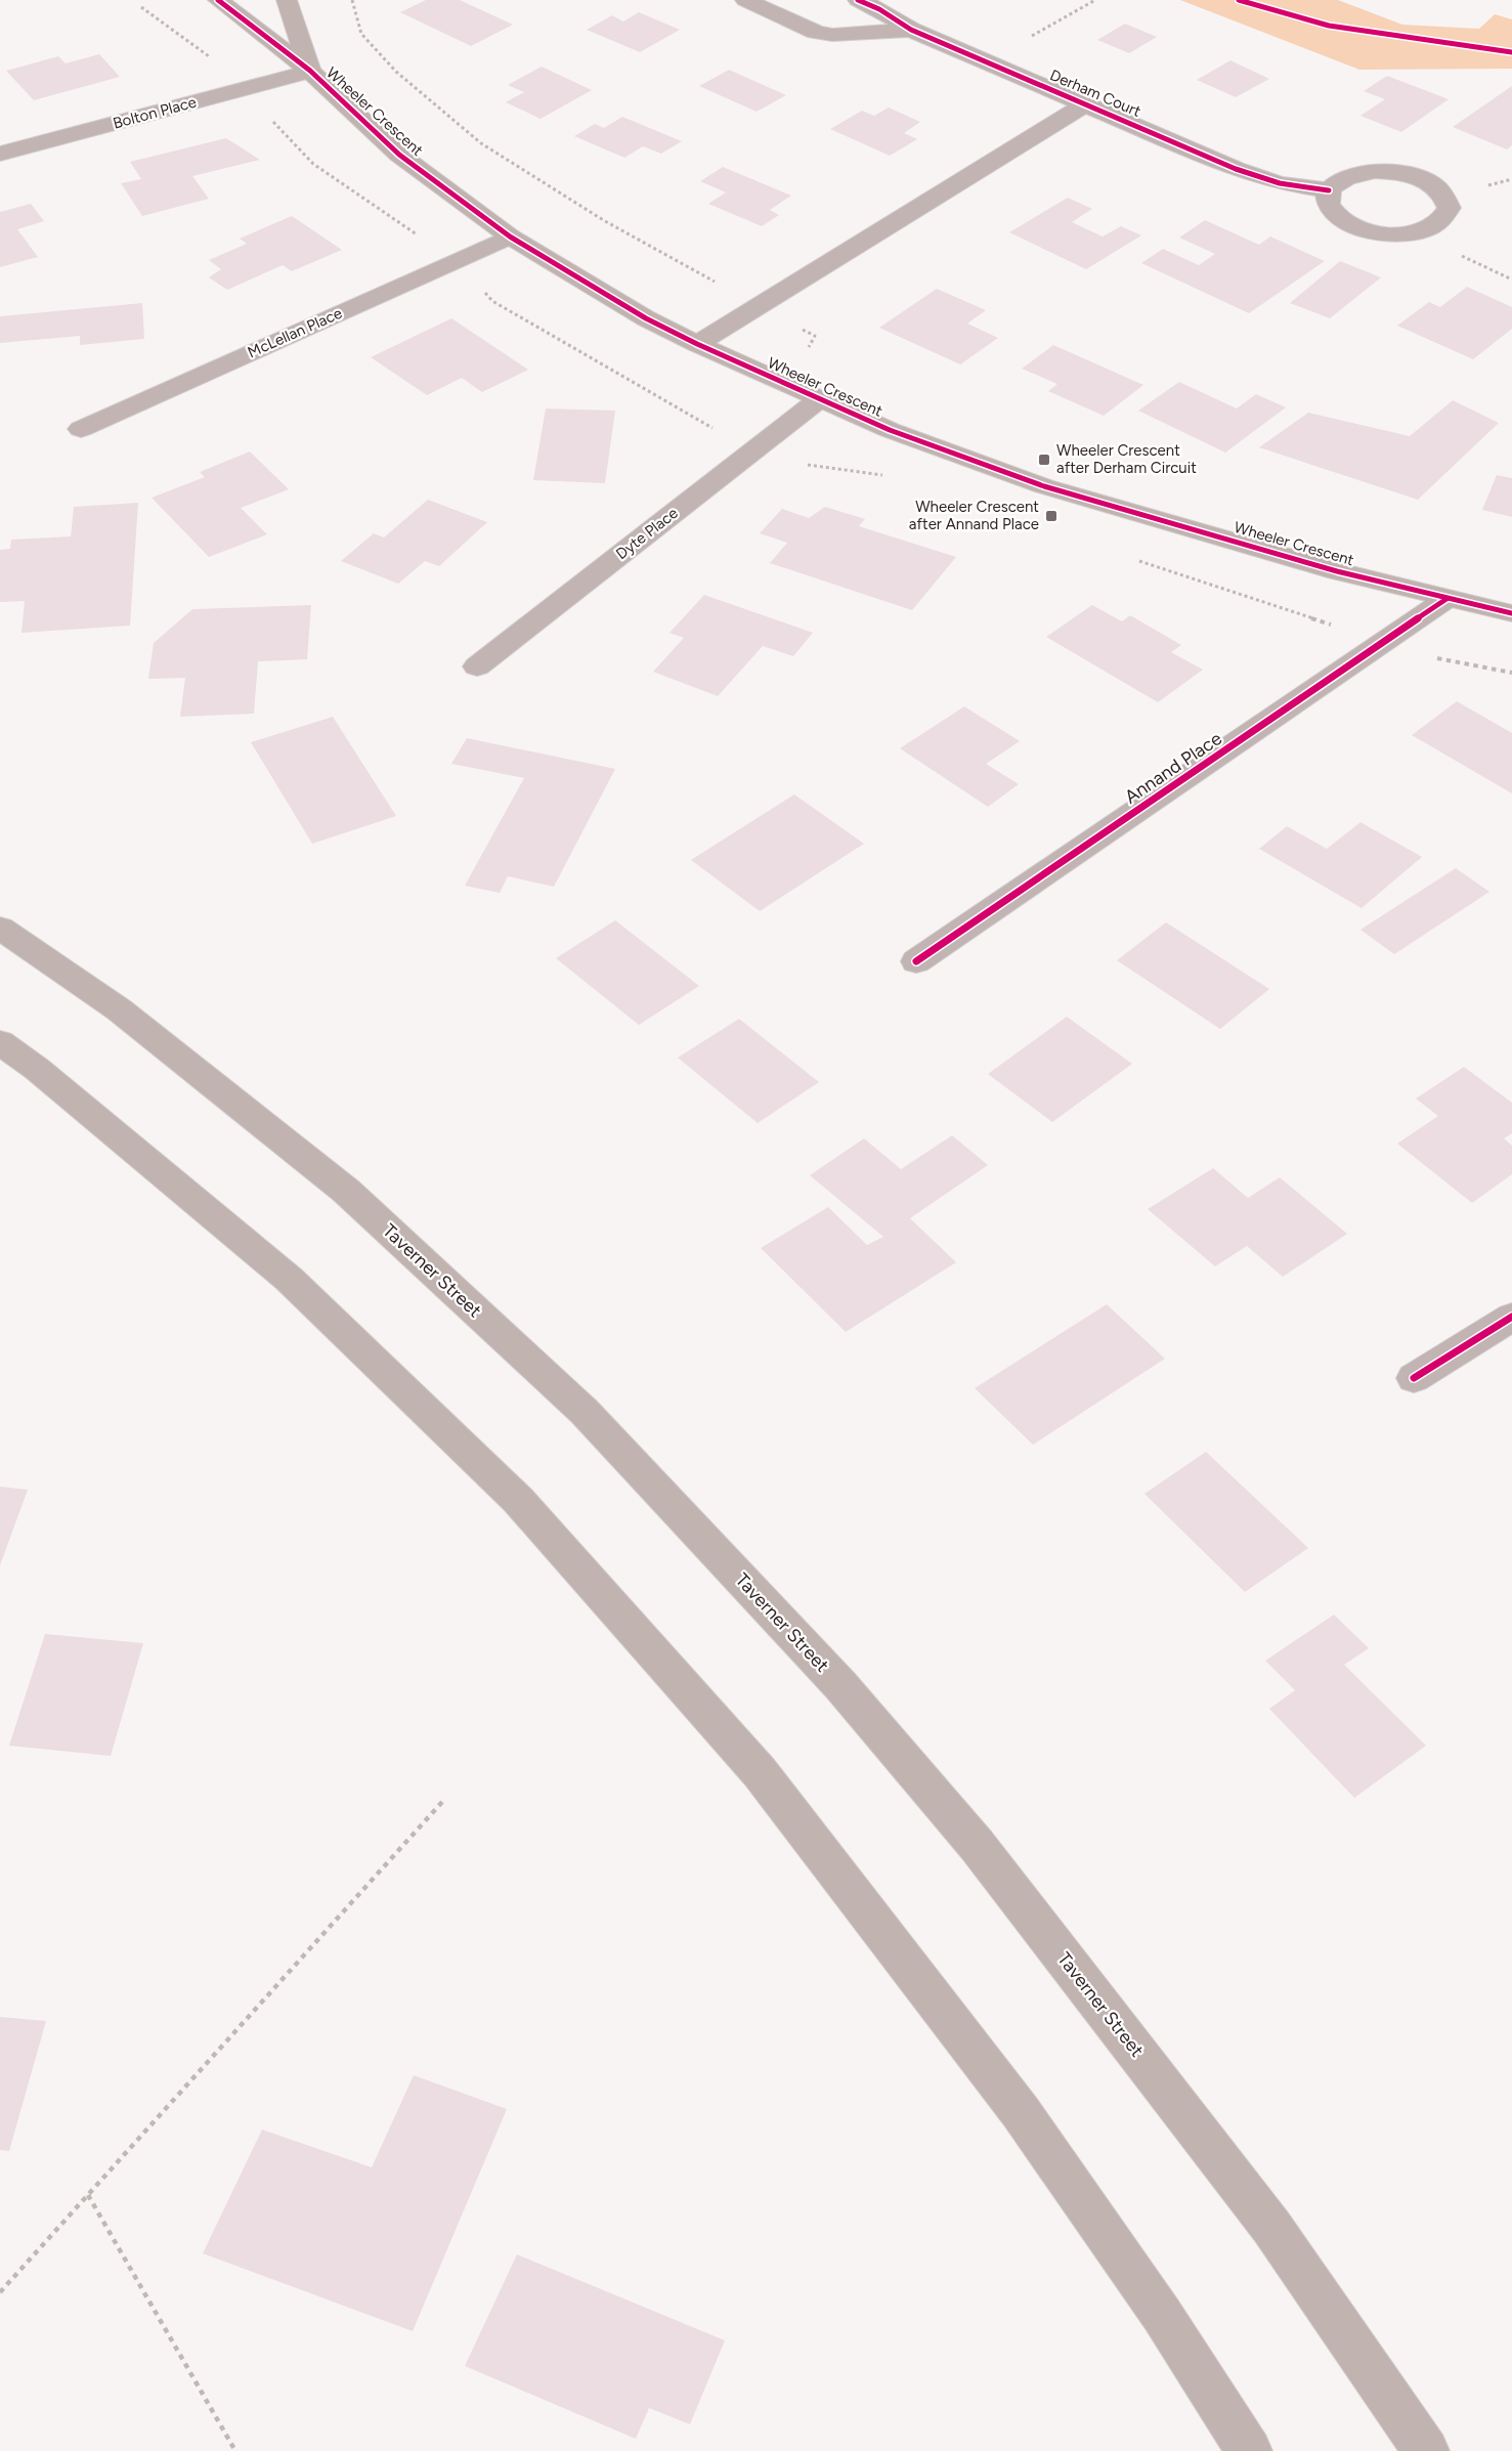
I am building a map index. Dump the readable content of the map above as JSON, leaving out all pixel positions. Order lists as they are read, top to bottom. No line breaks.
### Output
{"streets":{"main road":["Wheeler Crescent","Taverner Street"],"street":["Derham Court","Bolton Place","McLellan Place","Dyte Place","Annand Place"]},"crossings":[["Derham Court","Wheeler Crescent"],["Wheeler Crescent","Bolton Place"],["Wheeler Crescent","McLellan Place"],["Wheeler Crescent","Dyte Place"],["Wheeler Crescent","Annand Place"]],"places":{"transit":["Wheeler Crescent after Derham Circuit","Wheeler Crescent after Annand Place"]}}
